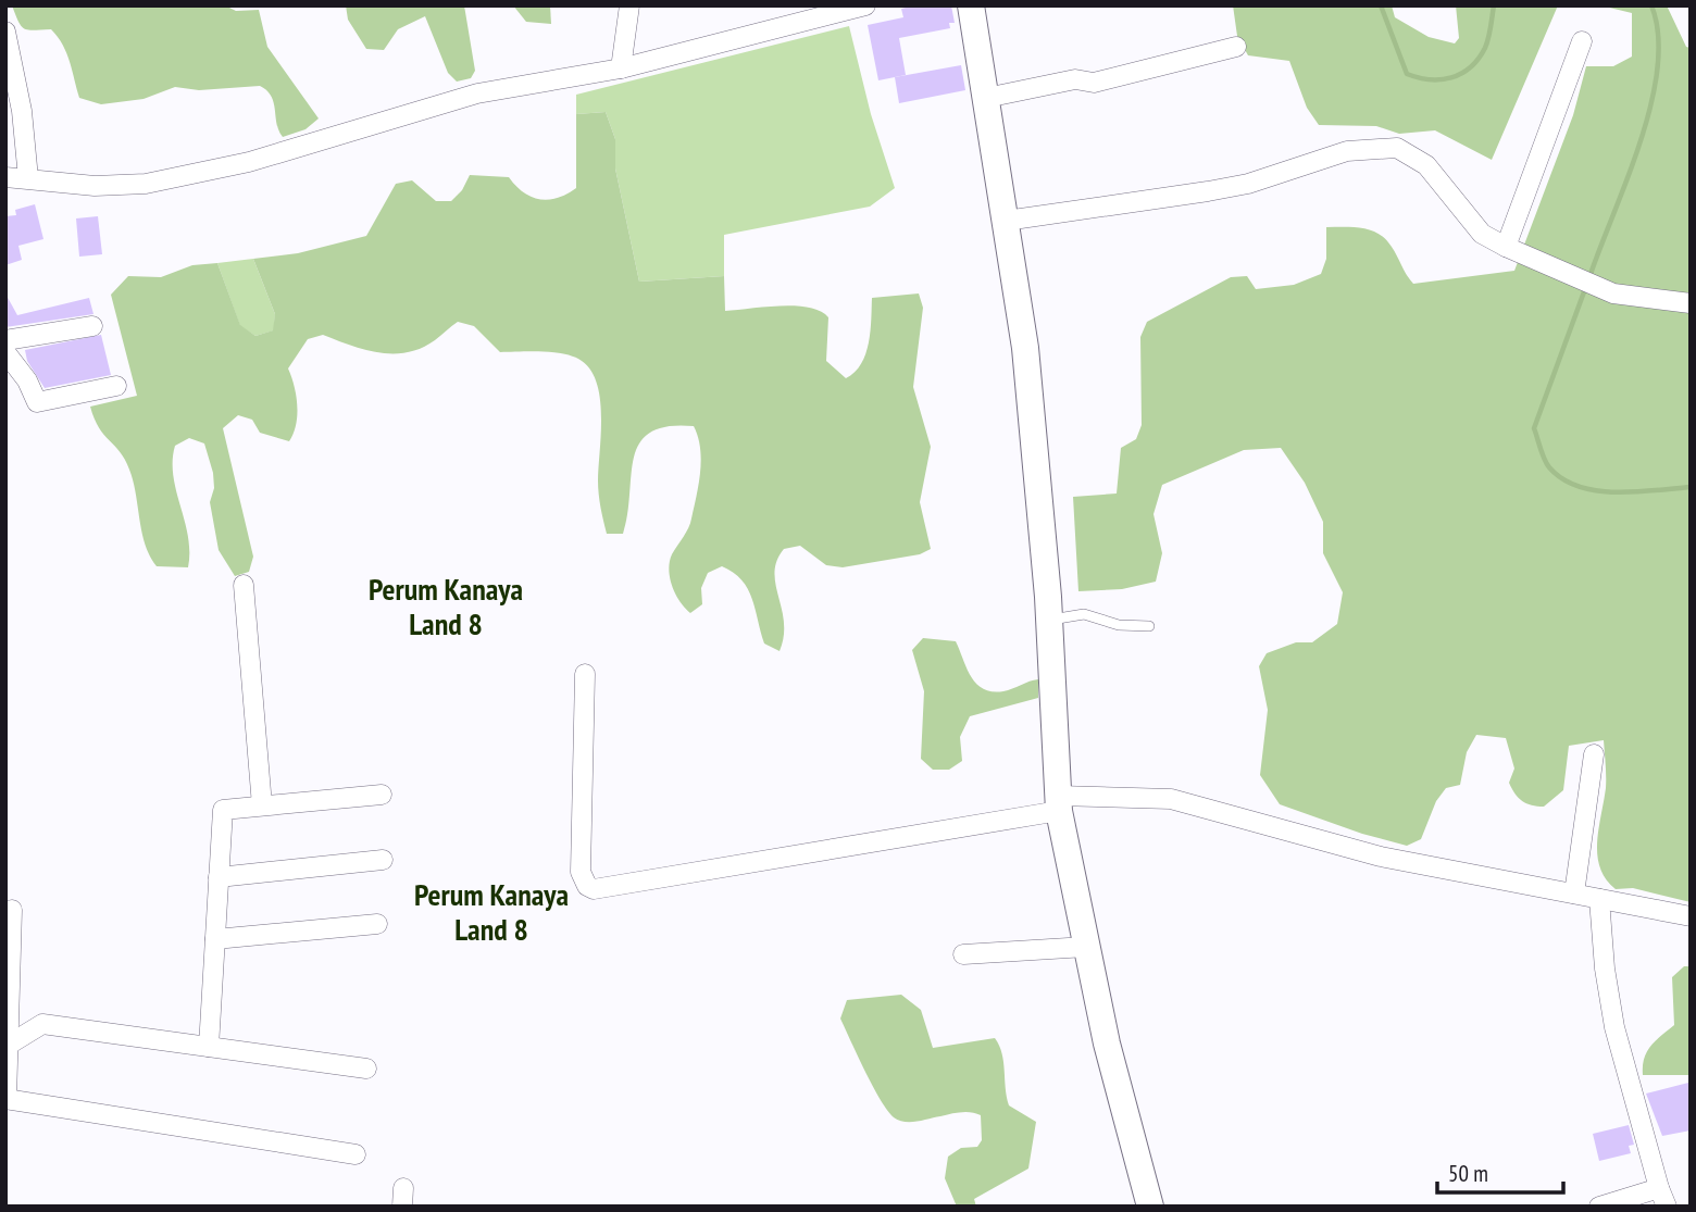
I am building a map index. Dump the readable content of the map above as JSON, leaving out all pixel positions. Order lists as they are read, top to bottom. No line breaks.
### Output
{"districts":["Perum Kanaya Land 8","Perum Kanaya Land 8"],"scale_bar":"50 m"}
